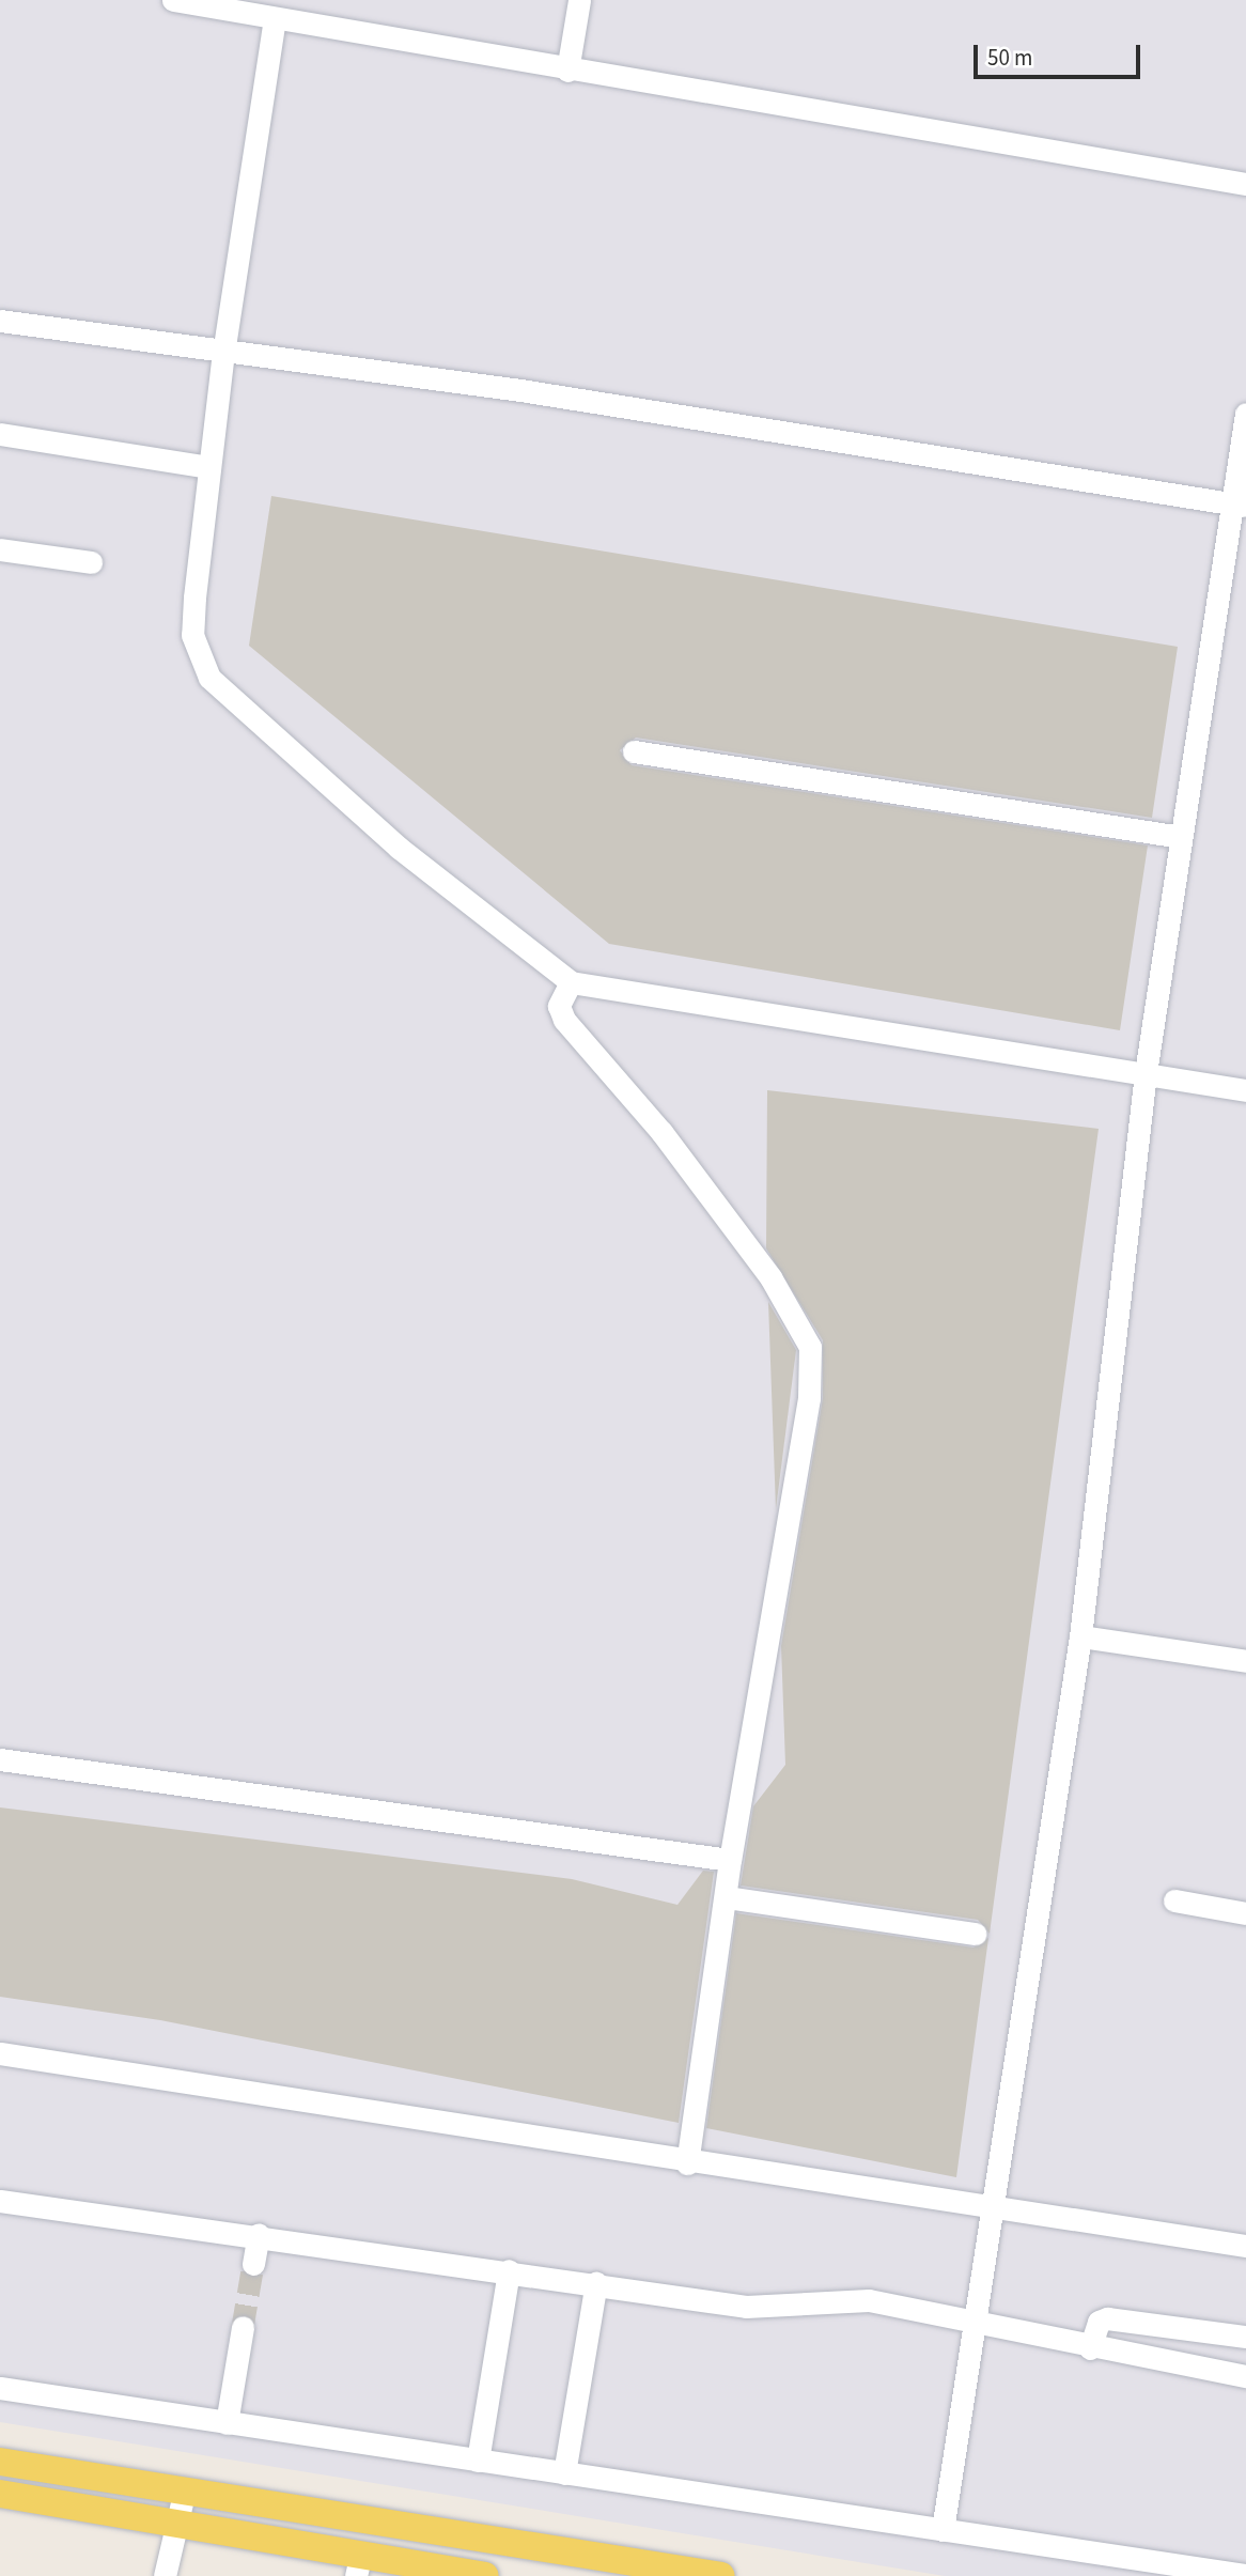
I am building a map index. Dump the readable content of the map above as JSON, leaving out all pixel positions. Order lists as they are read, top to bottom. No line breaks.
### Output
{"scale_bar":"50 m"}
